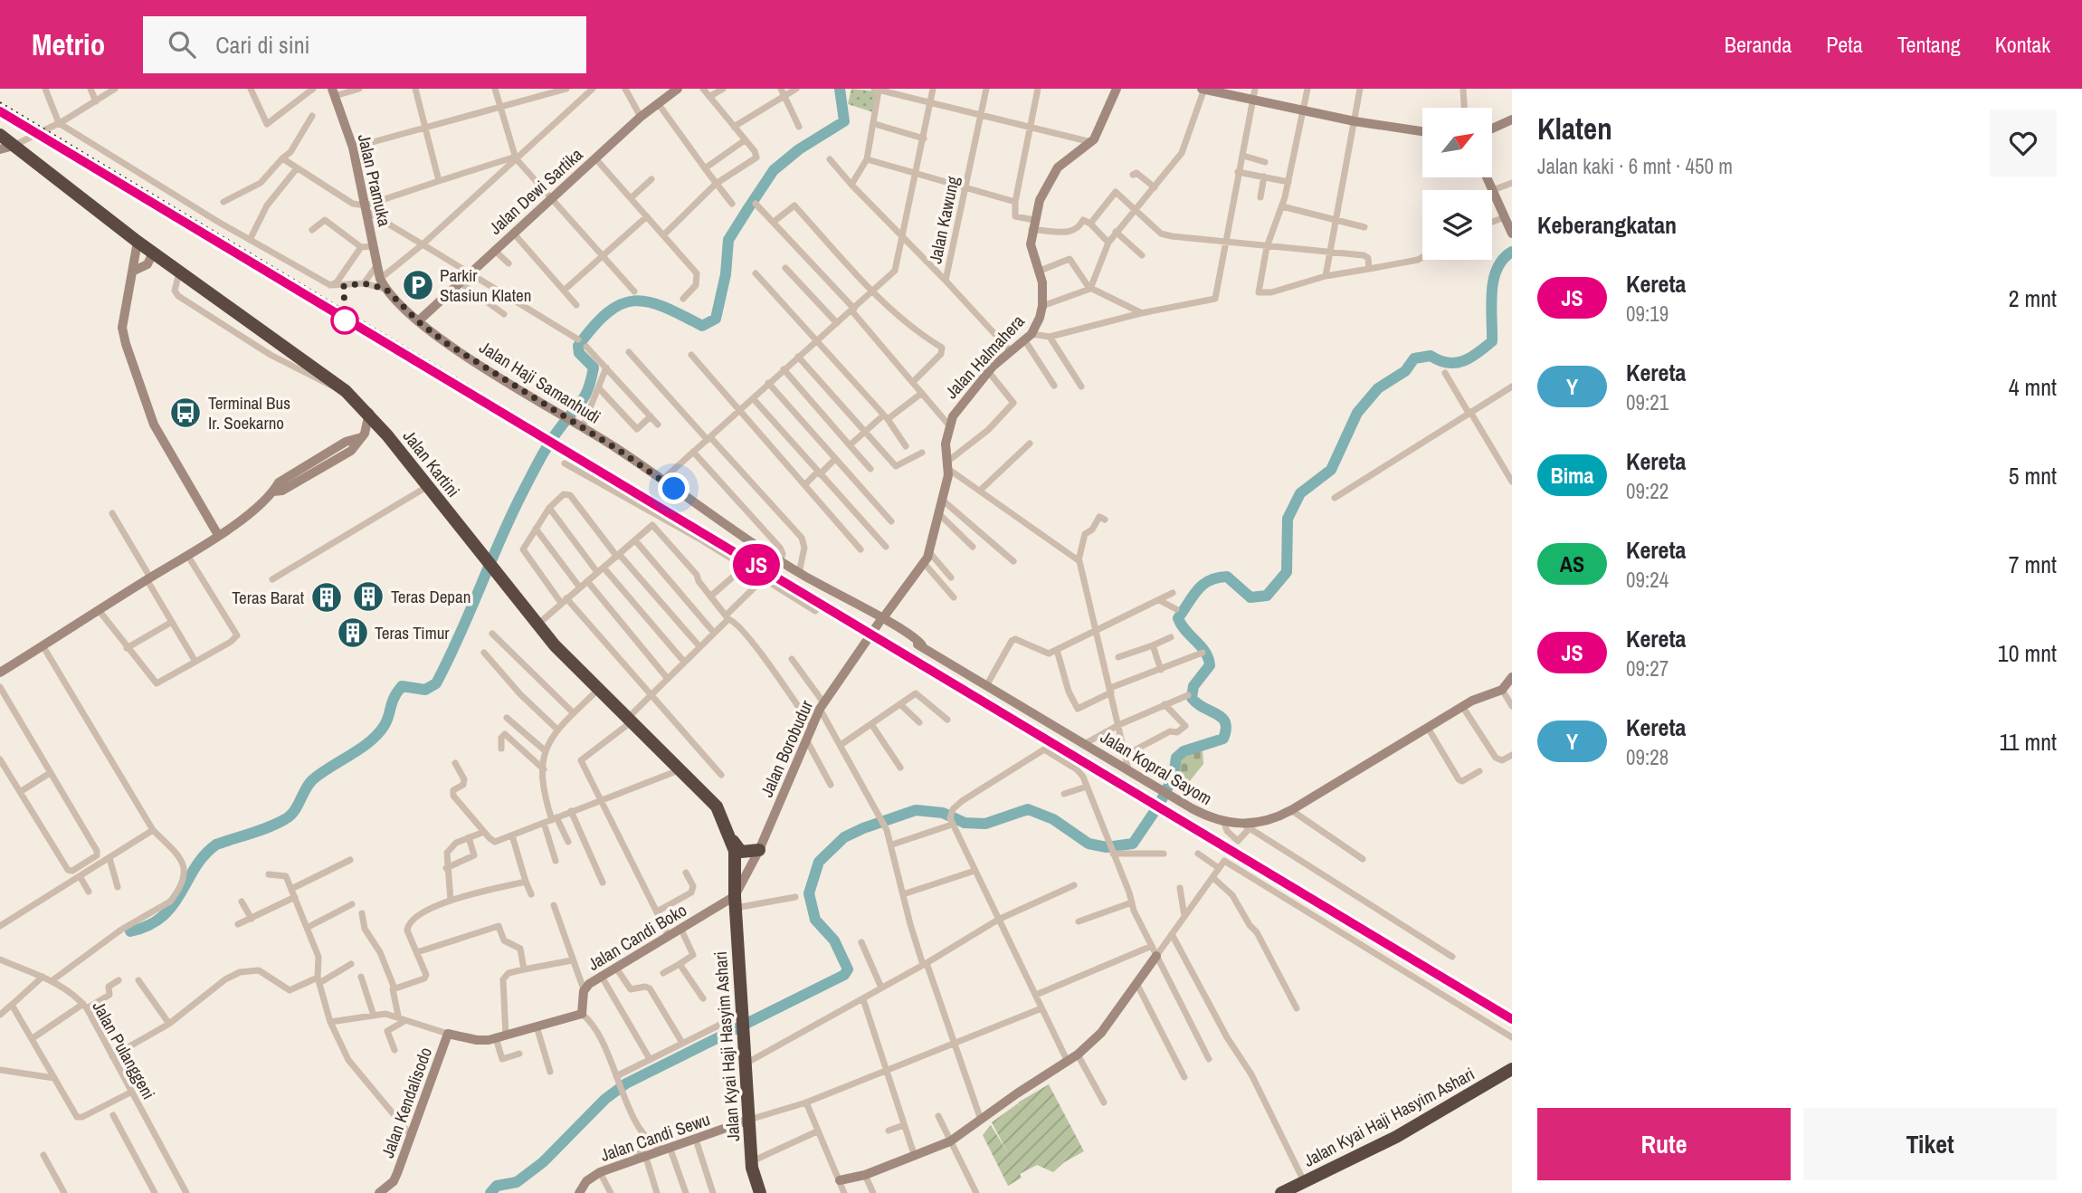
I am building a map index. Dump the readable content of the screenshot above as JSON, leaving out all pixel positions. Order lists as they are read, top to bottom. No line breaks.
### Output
{"streets":{"highway":["Jalan Kartini","Jalan Kyai Haji Hasyim Ashari"],"street":["Jalan Pramuka","Jalan Dewi Sartika","Jalan Kawung","Jalan Halmahera","Jalan Haji Samanhudi","Jalan Borobudur","Jalan Kopral Sayom","Jalan Candi Boko","Jalan Pulanggeni","Jalan Kendalisodo","Jalan Candi Sewu"]},"crossings":[["Jalan Pramuka","Jalan Haji Samanhudi"],["Jalan Dewi Sartika","Jalan Haji Samanhudi"],["Jalan Kawung","Jalan Halmahera"],["Jalan Halmahera","Jalan Haji Samanhudi"],["Jalan Halmahera","Jalan Borobudur"],["Jalan Halmahera","Jalan Kopral Sayom"],["Jalan Haji Samanhudi","Jalan Borobudur"],["Jalan Haji Samanhudi","Jalan Kopral Sayom"],["Jalan Kartini","Jalan Borobudur"],["Jalan Kartini","Jalan Candi Boko"],["Jalan Kartini","Jalan Kyai Haji Hasyim Ashari"],["Jalan Borobudur","Jalan Kopral Sayom"],["Jalan Borobudur","Jalan Candi Boko"],["Jalan Borobudur","Jalan Kyai Haji Hasyim Ashari"],["Jalan Candi Boko","Jalan Kyai Haji Hasyim Ashari"],["Jalan Kyai Haji Hasyim Ashari","Jalan Candi Sewu"]],"places":{"parking":["Parkir Stasiun Klaten"],"bus stop":["Terminal Bus Ir. Soekarno"],"building":["Teras Depan","Teras Barat","Teras Timur"]},"north":"top right","page":{"header":"Metrio","search":"Cari di sini","nav":["Beranda","Peta","Tentang","Kontak"],"on_map":"JS","heading":[["Klaten","Jalan kaki · 6 mnt · 450 m"],"Keberangkatan"],"list":[{"mark":"JS","name":"Kereta","note":"09:19","value":"2 mnt"},{"mark":"Y","name":"Kereta","note":"09:21","value":"4 mnt"},{"mark":"Bima","name":"Kereta","note":"09:22","value":"5 mnt"},{"mark":"AS","name":"Kereta","note":"09:24","value":"7 mnt"},{"mark":"JS","name":"Kereta","note":"09:27","value":"10 mnt"},{"mark":"Y","name":"Kereta","note":"09:28","value":"11 mnt"}],"buttons":["Rute","Tiket"]}}
